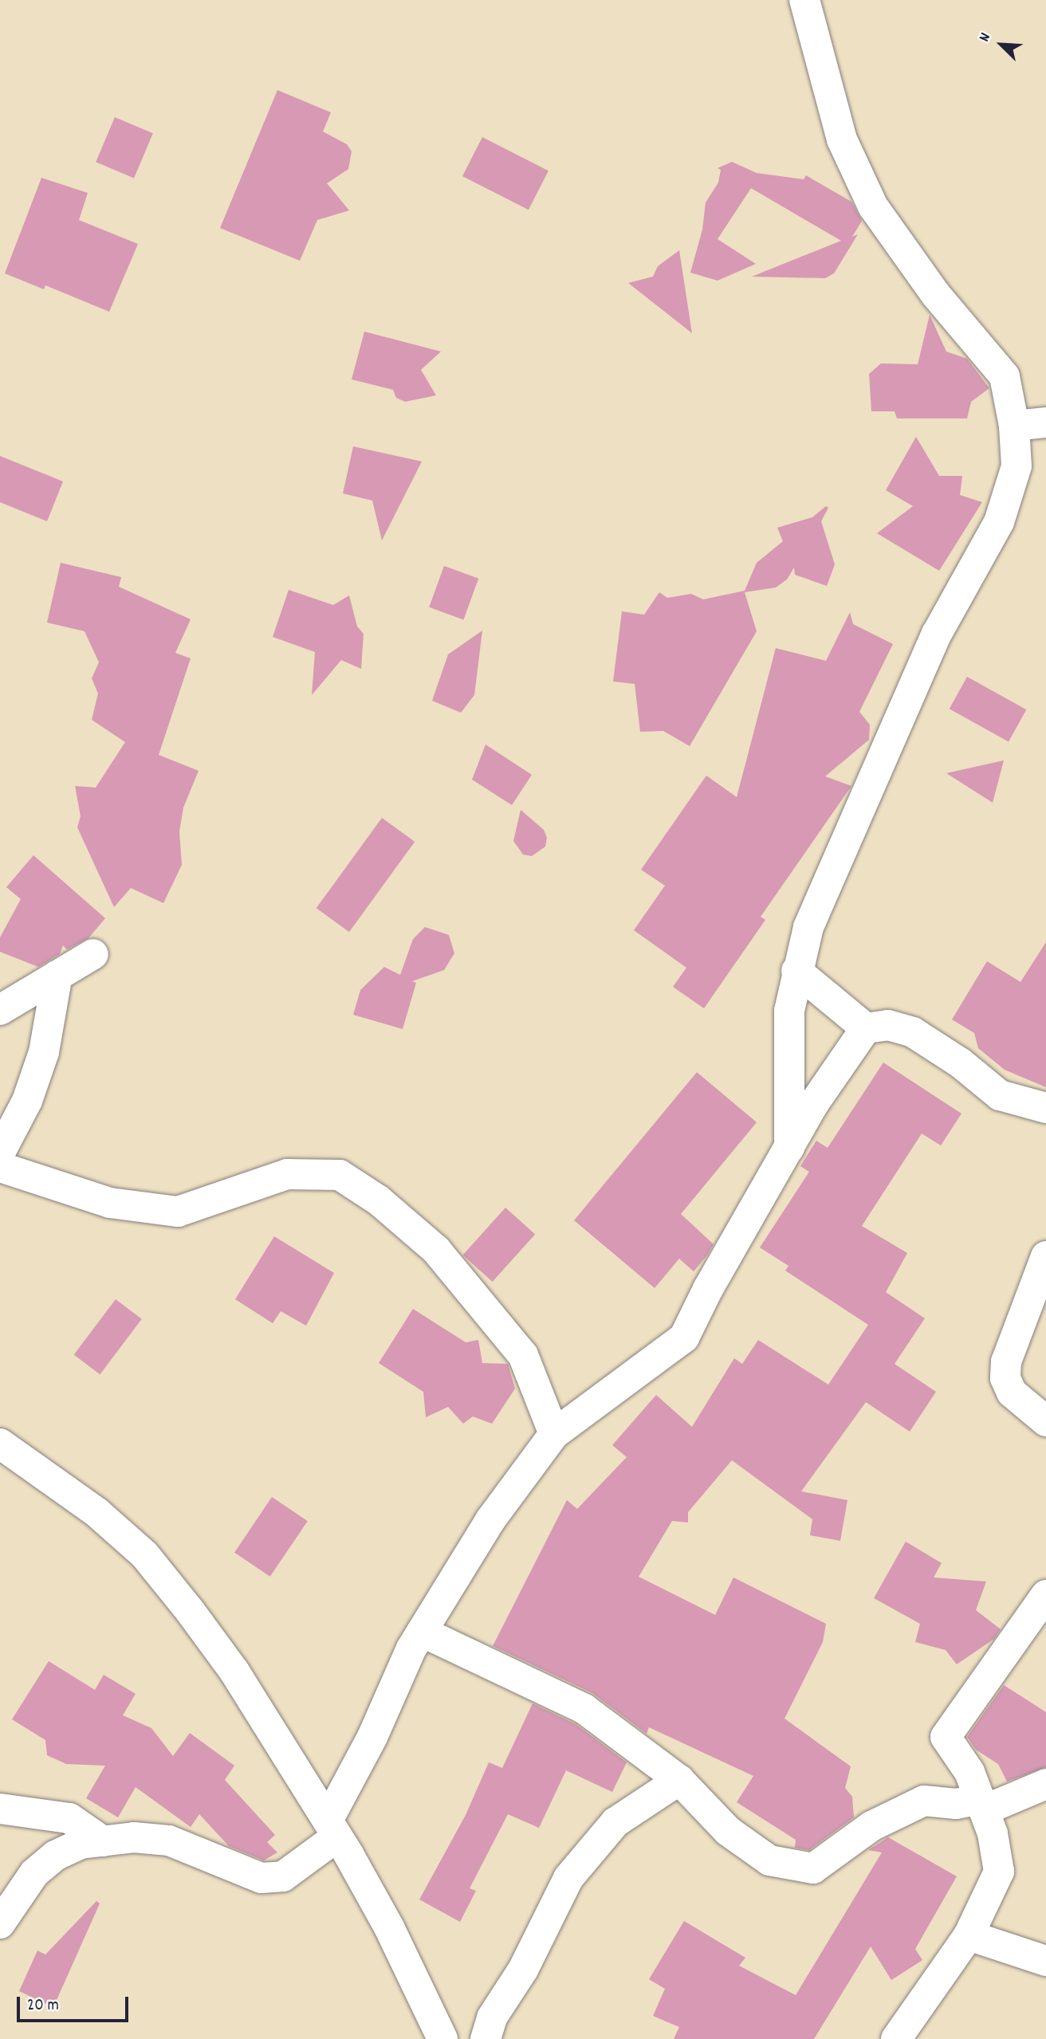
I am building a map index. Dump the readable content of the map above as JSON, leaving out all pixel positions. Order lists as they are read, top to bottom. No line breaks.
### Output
{"scale_bar":"20 m","north":"top left"}
